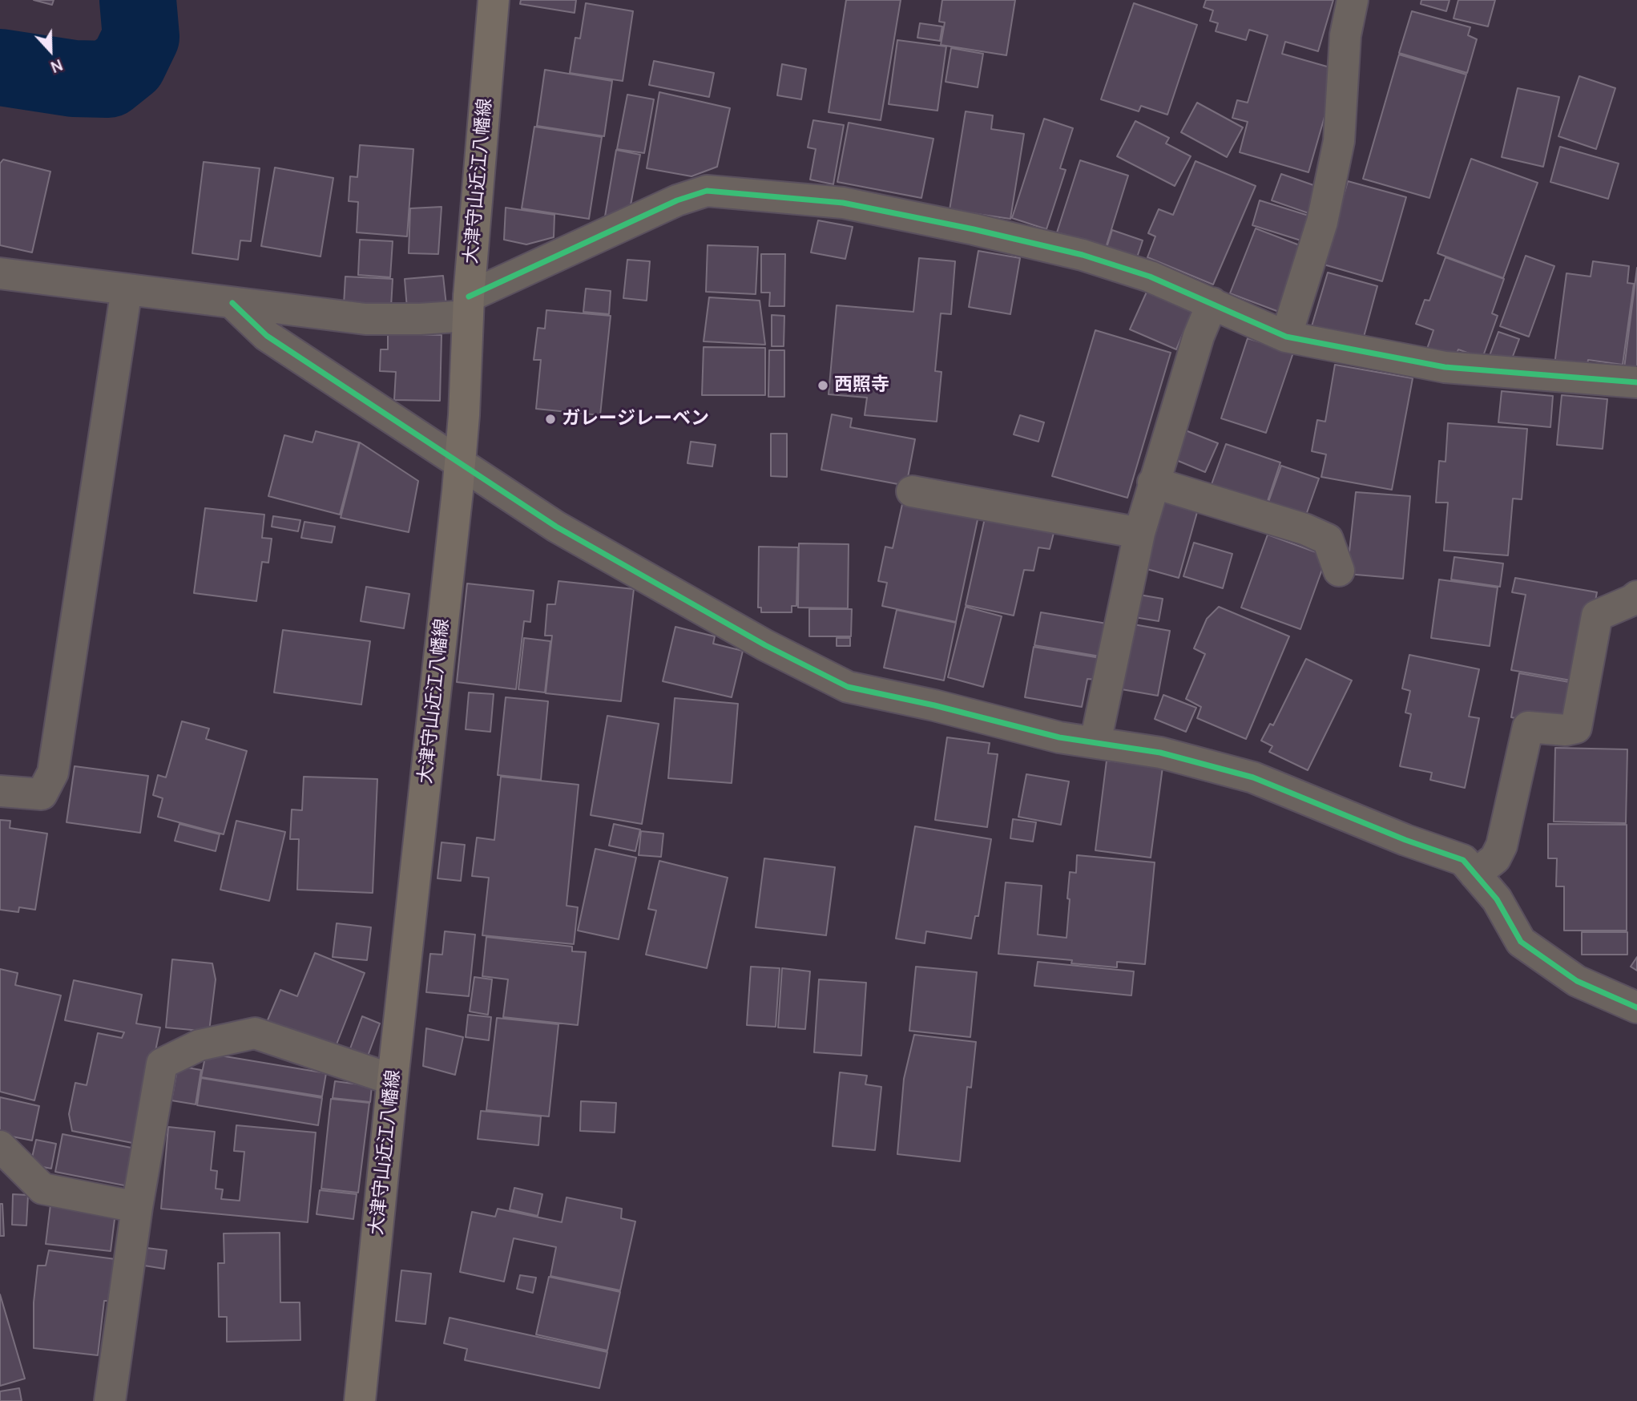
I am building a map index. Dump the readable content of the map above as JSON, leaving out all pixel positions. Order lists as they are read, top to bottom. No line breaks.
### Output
{"streets":{"main road":["大津守山近江八幡線"]},"places":["西照寺","ガレージレーベン"],"north":"bottom"}
